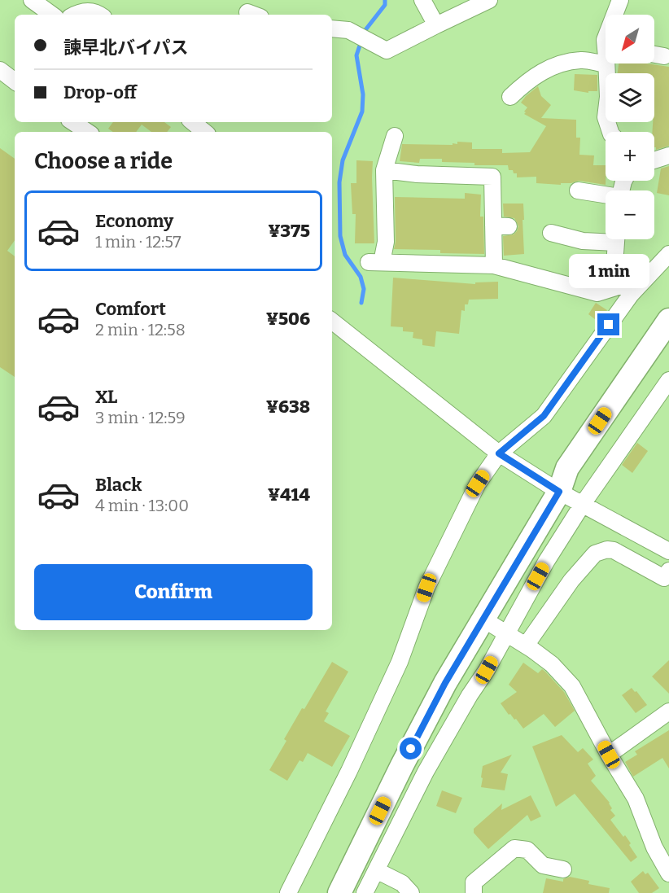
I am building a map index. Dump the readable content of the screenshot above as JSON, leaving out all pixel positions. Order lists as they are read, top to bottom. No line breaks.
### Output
{"north":"bottom left","page":{"map_buttons":["+","−"],"banner":["諫早北バイパス","Drop-off"],"heading":"Choose a ride","list":[{"name":"Economy","note":"1 min · 12:57","value":"¥375"},{"name":"Comfort","note":"2 min · 12:58","value":"¥506"},{"name":"XL","note":"3 min · 12:59","value":"¥638"},{"name":"Black","note":"4 min · 13:00","value":"¥414"}],"bubble":"1 min","buttons":"Confirm"}}
